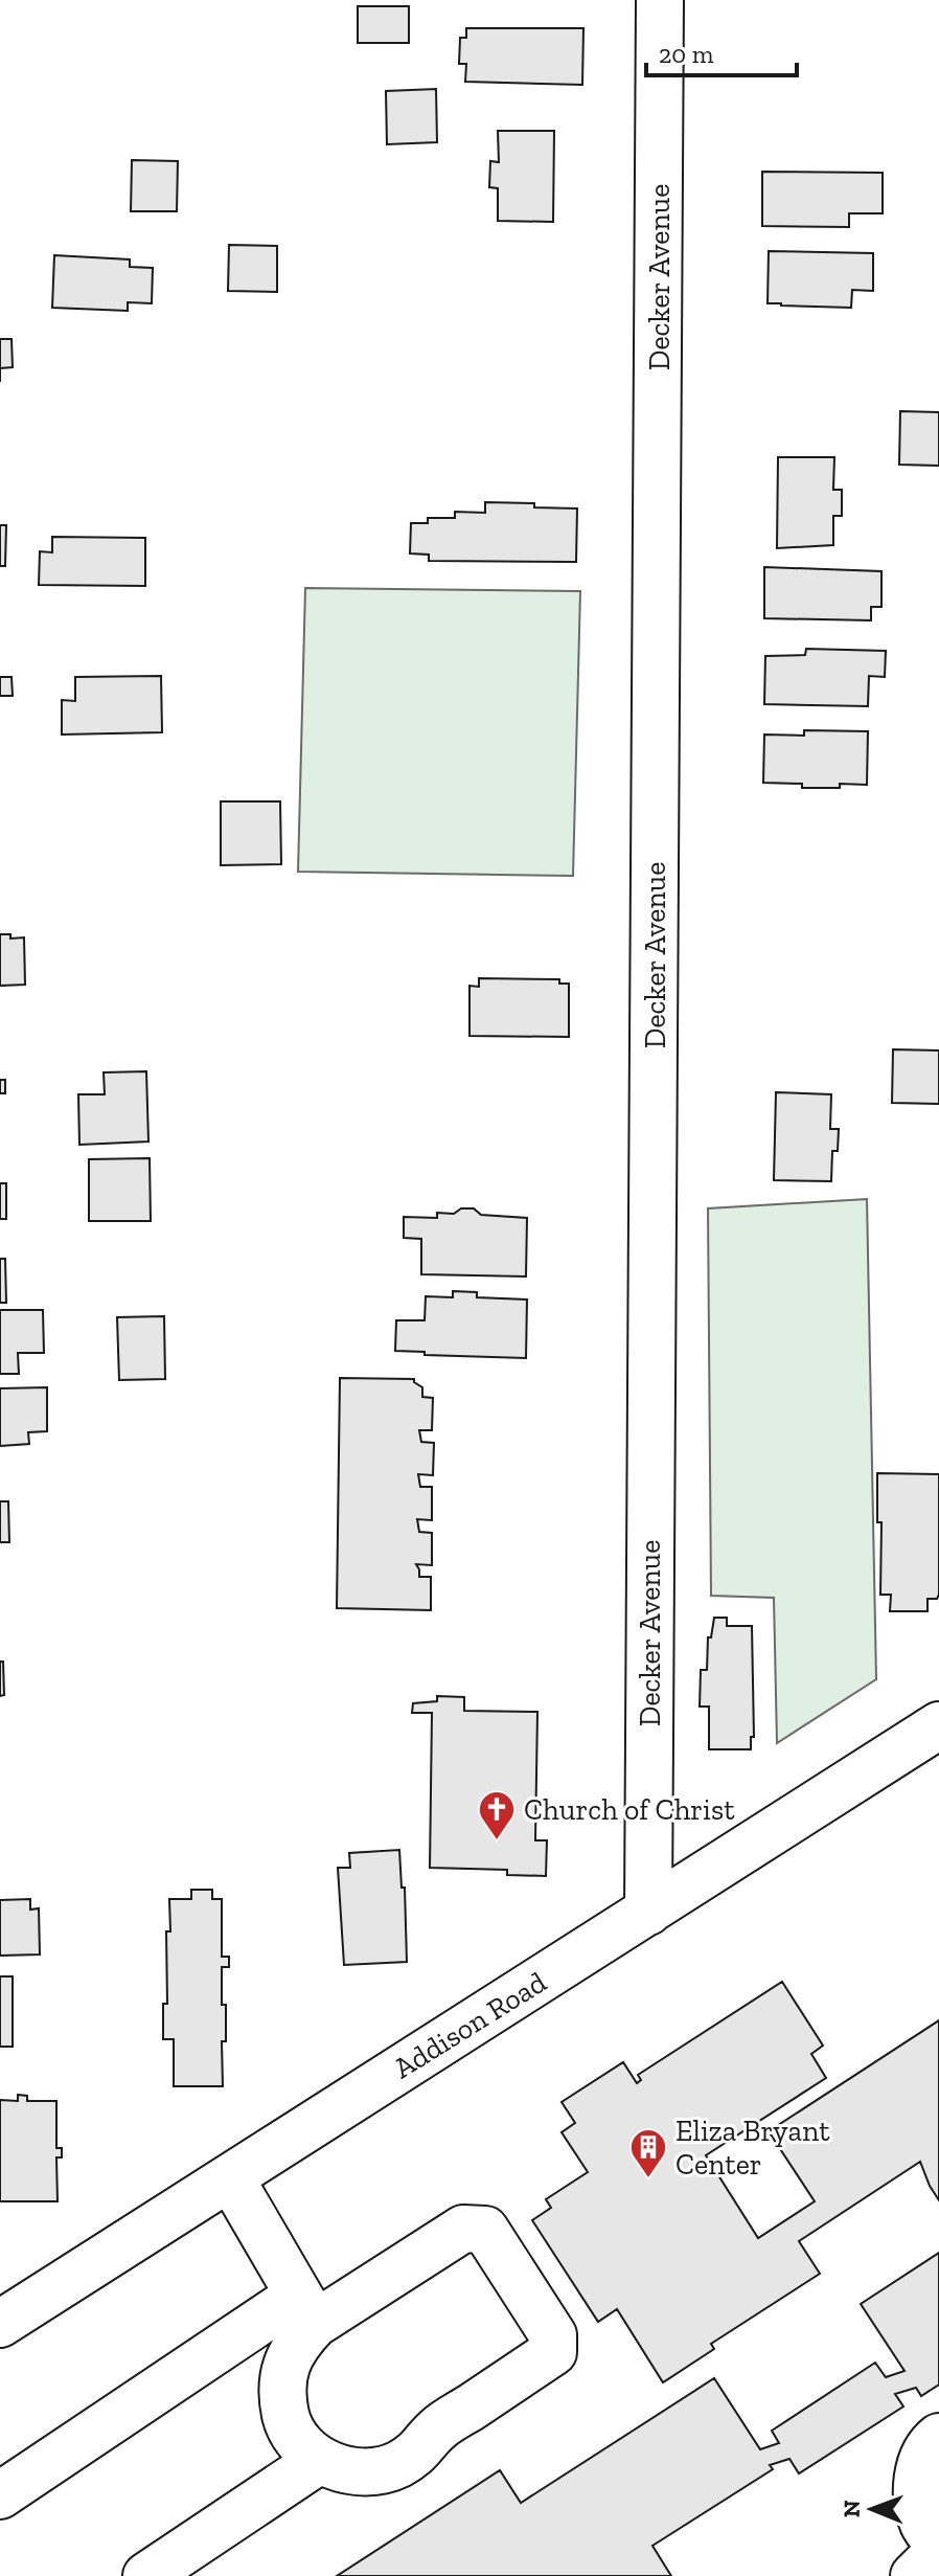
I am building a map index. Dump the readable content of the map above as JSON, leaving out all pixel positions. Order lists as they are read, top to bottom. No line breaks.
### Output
{"streets":{"street":["Decker Avenue","Addison Road"]},"crossings":[["Decker Avenue","Addison Road"]],"places":{"church":["Church of Christ"],"building":["Eliza Bryant Center"]},"scale_bar":"20 m","north":"left"}
